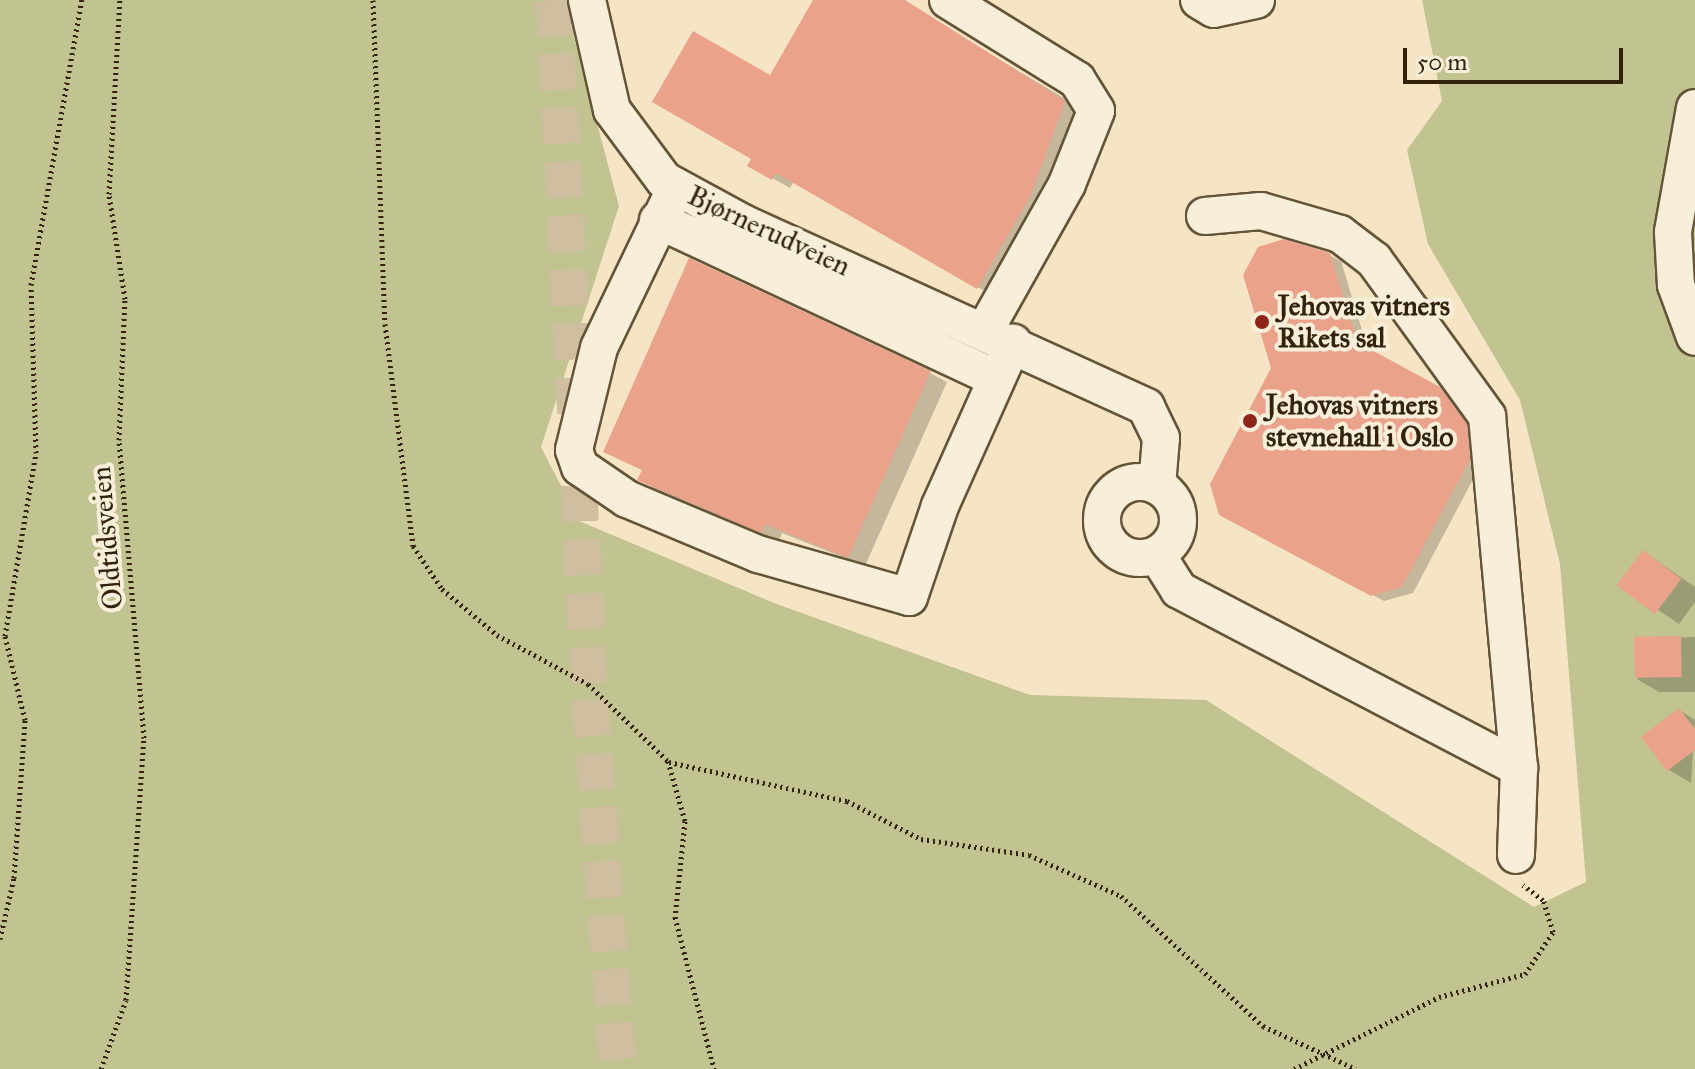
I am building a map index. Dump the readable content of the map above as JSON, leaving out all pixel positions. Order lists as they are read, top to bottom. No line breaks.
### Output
{"streets":{"lane":["Bjørnerudveien"],"path":["Oldtidsveien"]},"places":["Jehovas vitners Rikets sal","Jehovas vitners stevnehall i Oslo"],"scale_bar":"50 m"}
